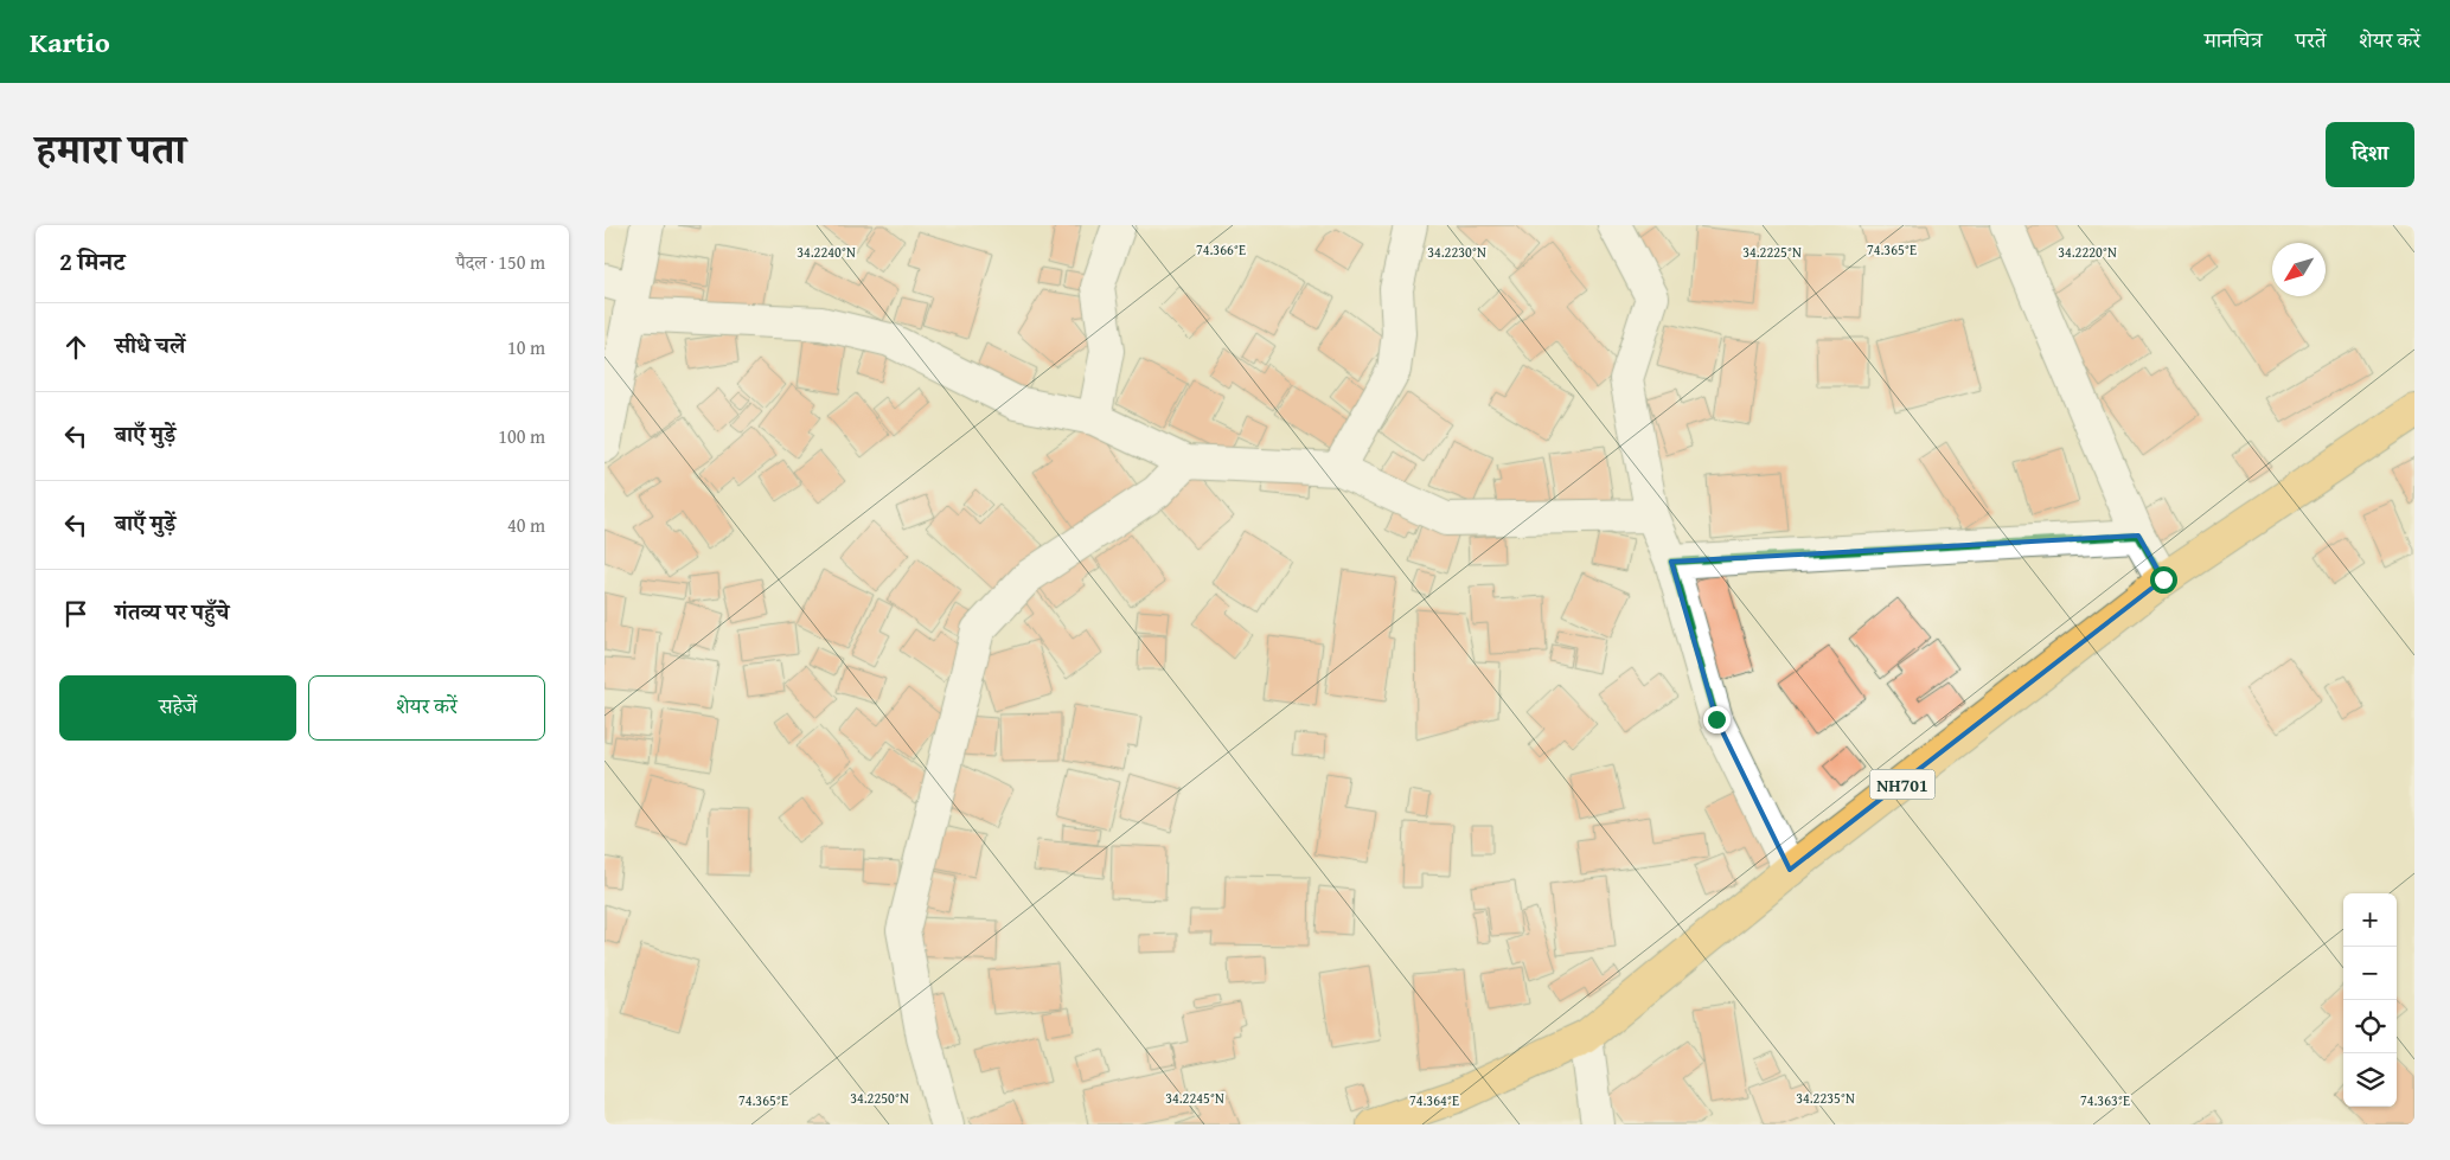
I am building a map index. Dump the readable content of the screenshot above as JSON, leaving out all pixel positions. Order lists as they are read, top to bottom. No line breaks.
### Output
{"streets":{"highway":["NH701"]},"north":"bottom left","page":{"header":"Kartio","nav":["मानचित्र","परतें","शेयर करें"],"title":"हमारा पता","buttons":["दिशा",["सहेजें","शेयर करें"]],"heading":["2 मिनट","पैदल · 150 m"],"list":[["सीधे चलें","10 m"],["बाएँ मुड़ें","100 m"],["बाएँ मुड़ें","40 m"],"गंतव्य पर पहुँचे"],"map_buttons":["+","−"]},"coordinates":["74.366°E","74.365°E","34.2240°N","34.2230°N","34.2225°N","34.2220°N","34.2250°N","34.2245°N","34.2235°N","74.364°E","74.363°E"]}
